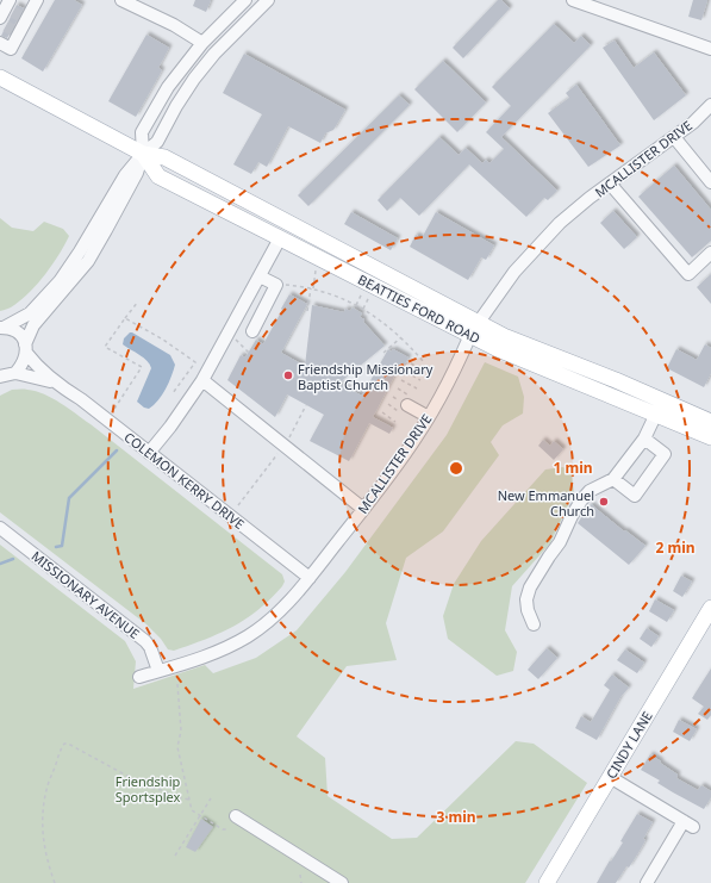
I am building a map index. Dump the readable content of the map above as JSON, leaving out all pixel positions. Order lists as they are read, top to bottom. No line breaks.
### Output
{"streets":{"main road":["BEATTIES FORD ROAD","CINDY LANE"],"street":["MCALLISTER DRIVE","COLEMON KERRY DRIVE","MISSIONARY AVENUE"]},"crossings":[["MCALLISTER DRIVE","BEATTIES FORD ROAD"],["MCALLISTER DRIVE","COLEMON KERRY DRIVE"],["MCALLISTER DRIVE","MISSIONARY AVENUE"]],"parks":["Friendship Sportsplex"],"places":["Friendship Missionary Baptist Church","New Emmanuel Church"],"rings":["1 min","2 min","3 min"]}
